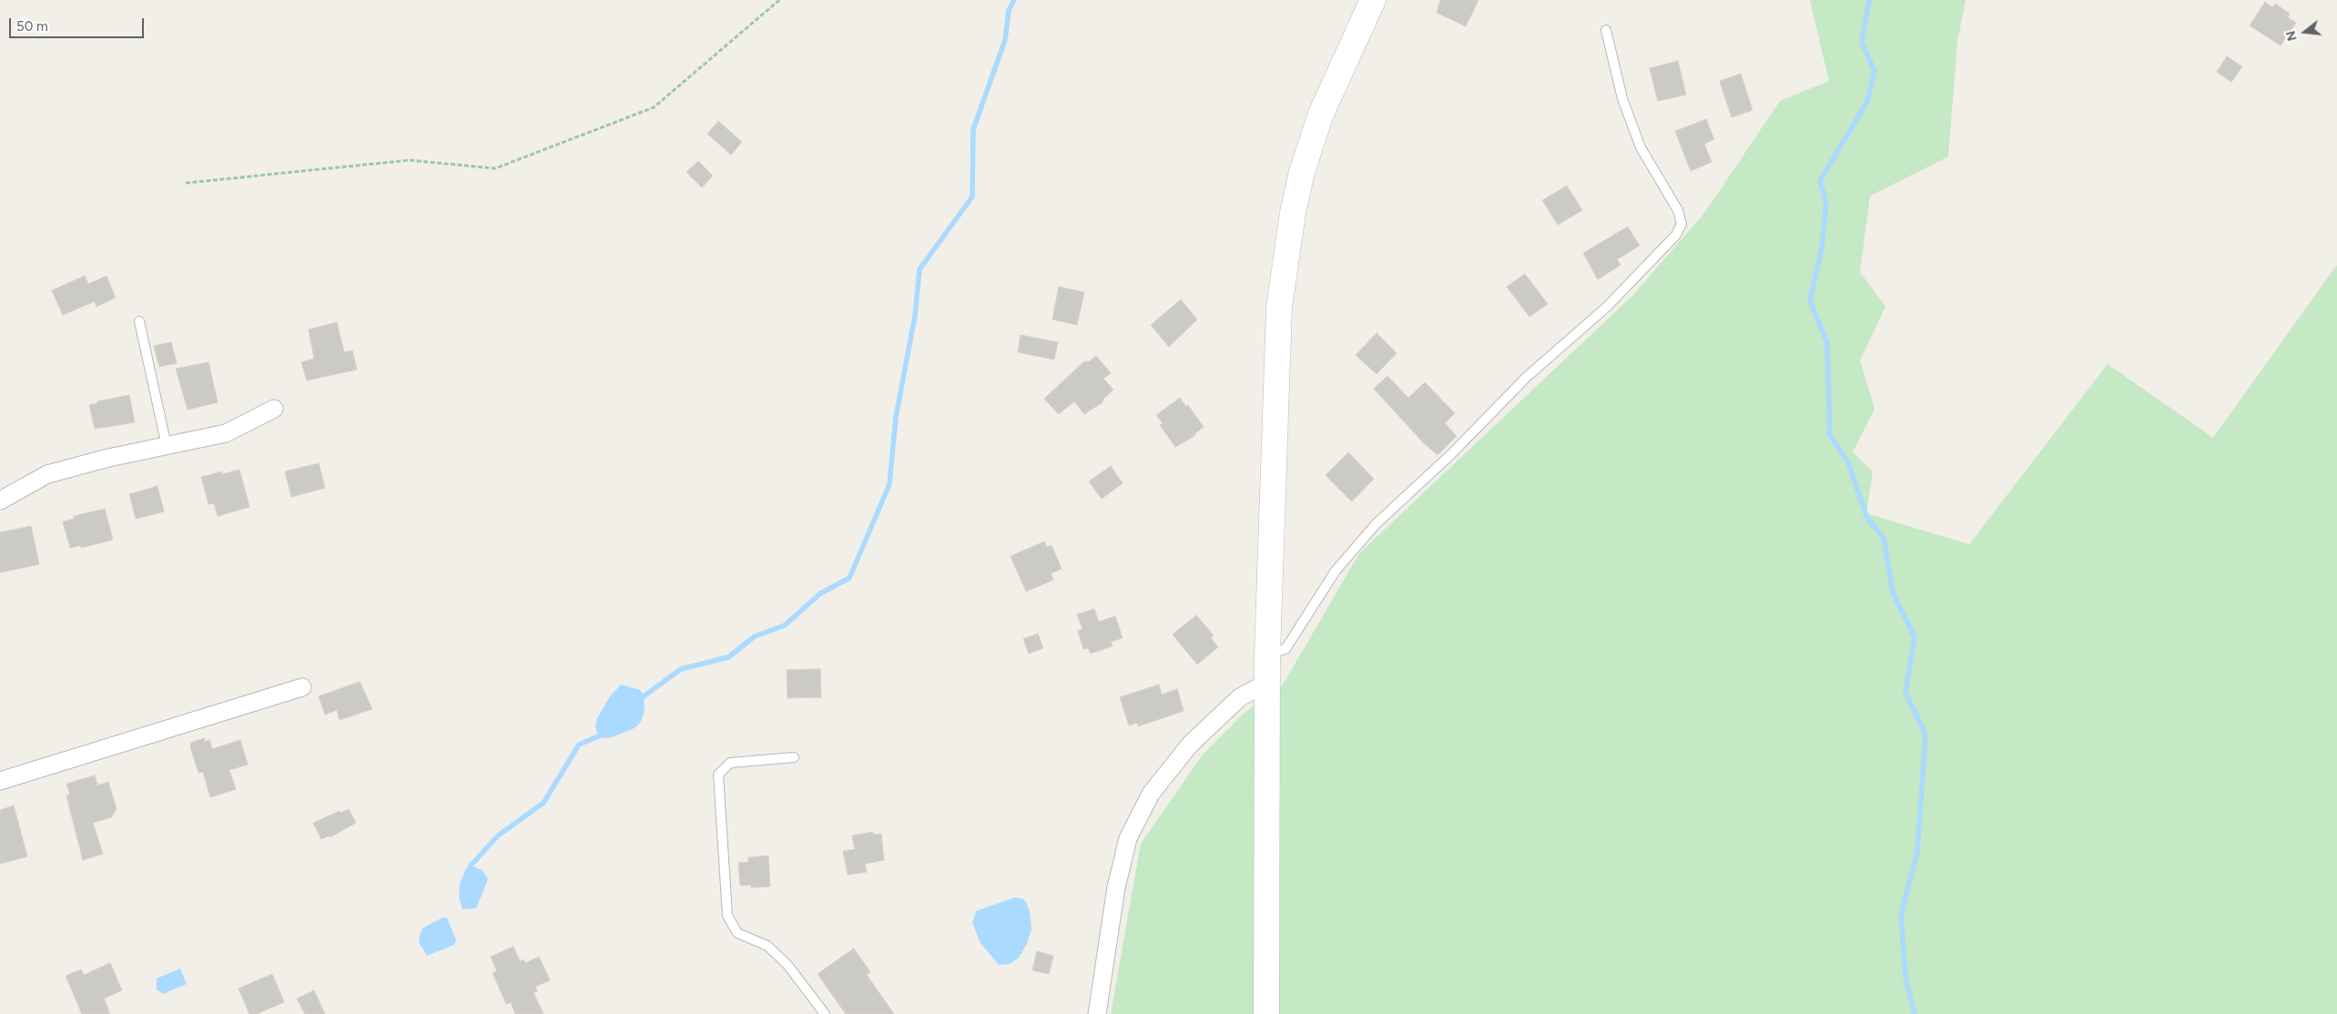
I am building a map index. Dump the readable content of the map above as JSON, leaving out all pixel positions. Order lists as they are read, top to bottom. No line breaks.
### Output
{"scale_bar":"50 m","north":"left"}
